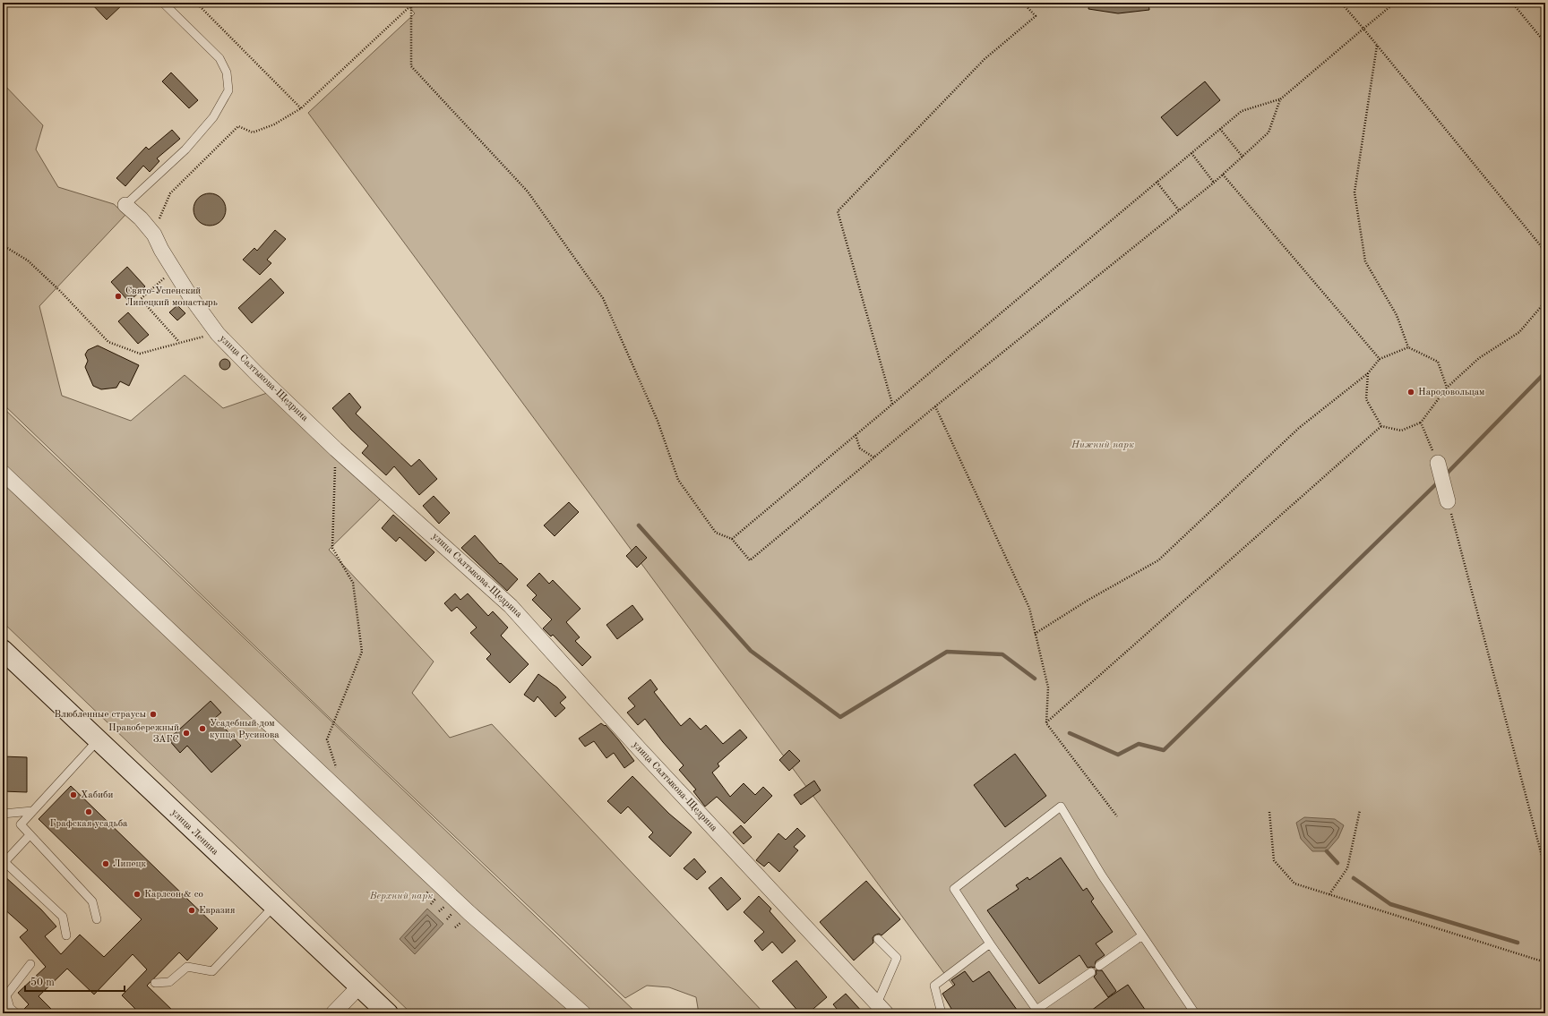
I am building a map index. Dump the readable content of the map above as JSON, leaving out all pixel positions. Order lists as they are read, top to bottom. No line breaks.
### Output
{"streets":{"street":["улица Салтыкова-Щедрина","улица Ленина"]},"parks":["Нижний парк","Верхний парк"],"places":["Свято-Успенский Липецкий монастырь","Народовольцам","Влюбленные страусы","Усадебный дом купца Русинова","Правобережный ЗАГС","Хабиби","Графская усадьба","Липецк","Карлсон & co","Евразия"],"scale_bar":"50 m"}
